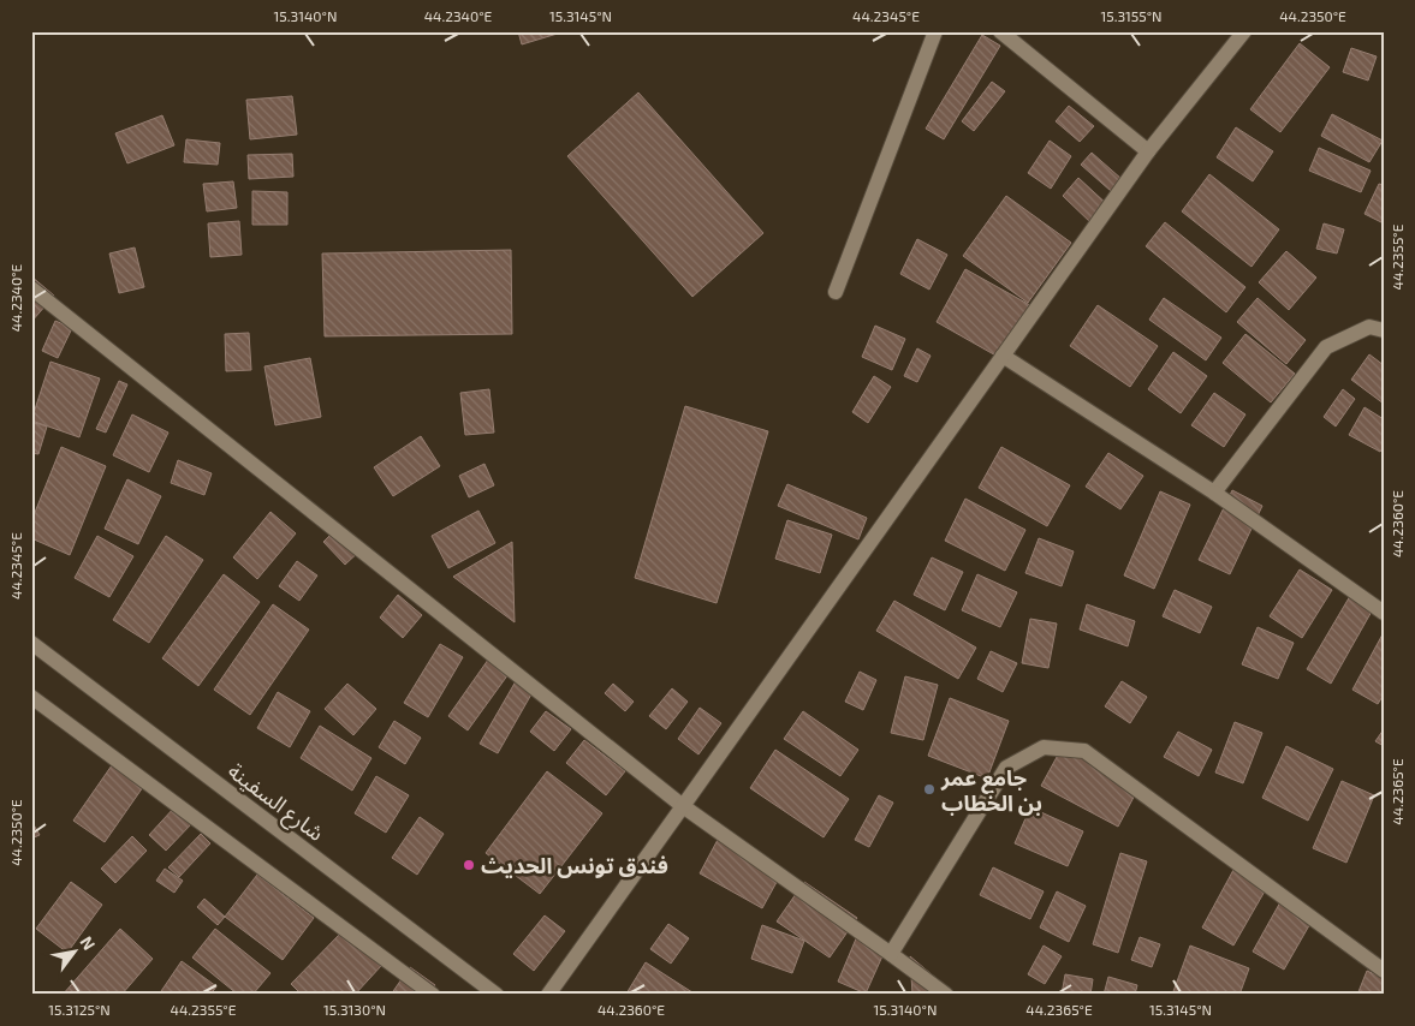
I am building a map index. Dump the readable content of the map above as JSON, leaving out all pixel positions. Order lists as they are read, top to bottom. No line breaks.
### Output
{"streets":{"street":["شارع السفينة"]},"places":["جامع عمر بن الخطاب","فندق تونس الحديث"],"north":"top right","coordinates":["15.3140°N","44.2340°E","15.3145°N","44.2345°E","15.3155°N","44.2350°E","44.2355°E","44.2360°E","44.2365°E","15.3125°N","15.3130°N"]}
